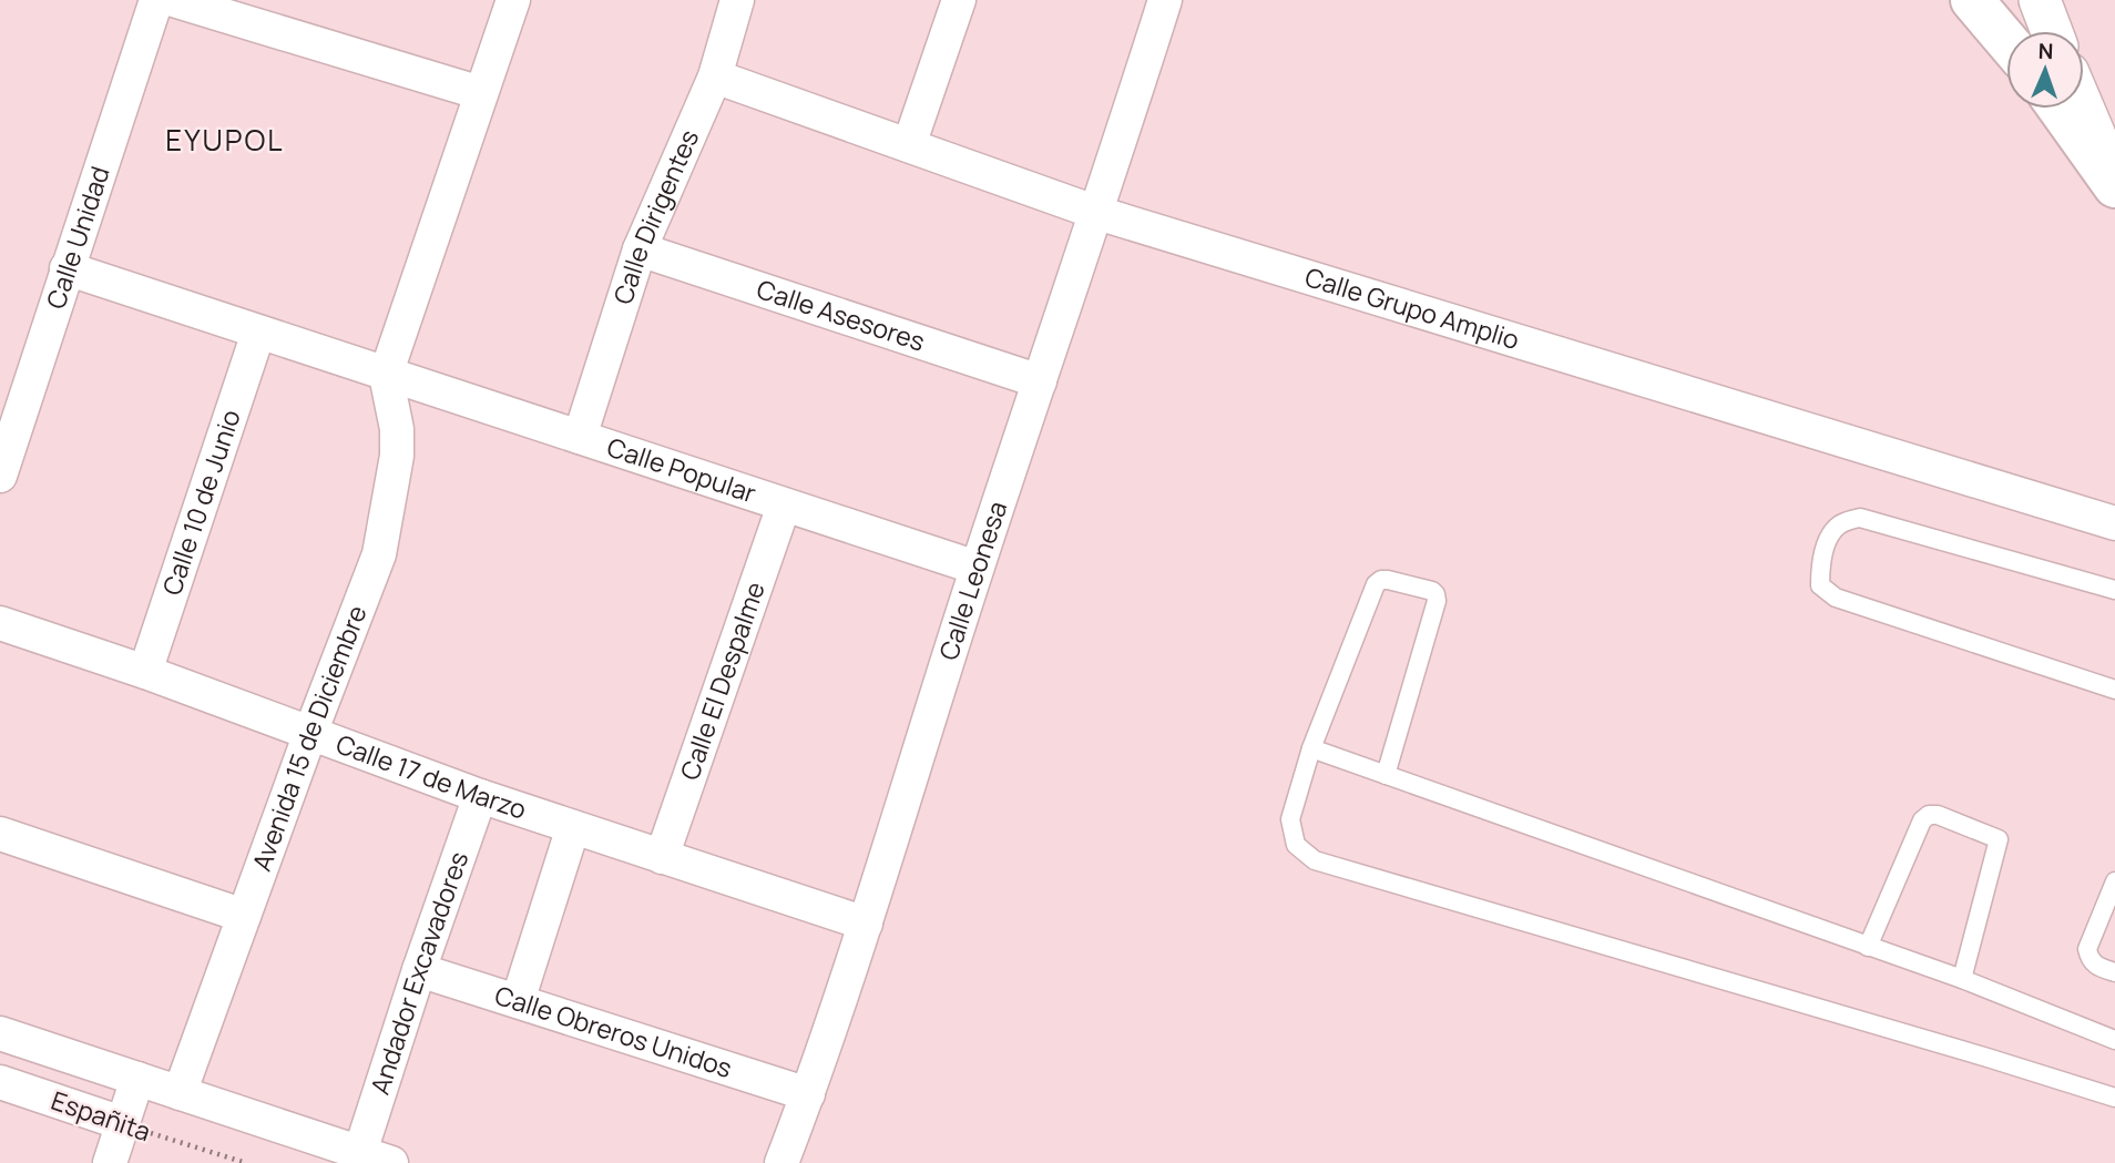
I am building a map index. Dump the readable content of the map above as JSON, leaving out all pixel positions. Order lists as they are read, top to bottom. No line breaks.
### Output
{"streets":{"street":["Calle Dirigentes","Calle Unidad","Calle Grupo Amplio","Calle Asesores","Calle Popular","Calle 10 de Junio","Calle Leonesa","Calle El Despalme","Avenida 15 de Diciembre","Calle 17 de Marzo","Andador Excavadores","Calle Obreros Unidos","Españita"]},"crossings":[["Calle Dirigentes","Calle Grupo Amplio"],["Calle Dirigentes","Calle Asesores"],["Calle Dirigentes","Calle Popular"],["Calle Unidad","Calle Popular"],["Calle Grupo Amplio","Calle Leonesa"],["Calle Asesores","Calle Leonesa"],["Calle Popular","Calle 10 de Junio"],["Calle Popular","Calle Leonesa"],["Calle Popular","Calle El Despalme"],["Calle Popular","Avenida 15 de Diciembre"],["Calle 10 de Junio","Calle 17 de Marzo"],["Calle Leonesa","Calle 17 de Marzo"],["Calle Leonesa","Calle Obreros Unidos"],["Calle El Despalme","Calle 17 de Marzo"],["Avenida 15 de Diciembre","Calle 17 de Marzo"],["Calle 17 de Marzo","Andador Excavadores"],["Andador Excavadores","Calle Obreros Unidos"]],"districts":["EYUPOL"],"north":"top"}
